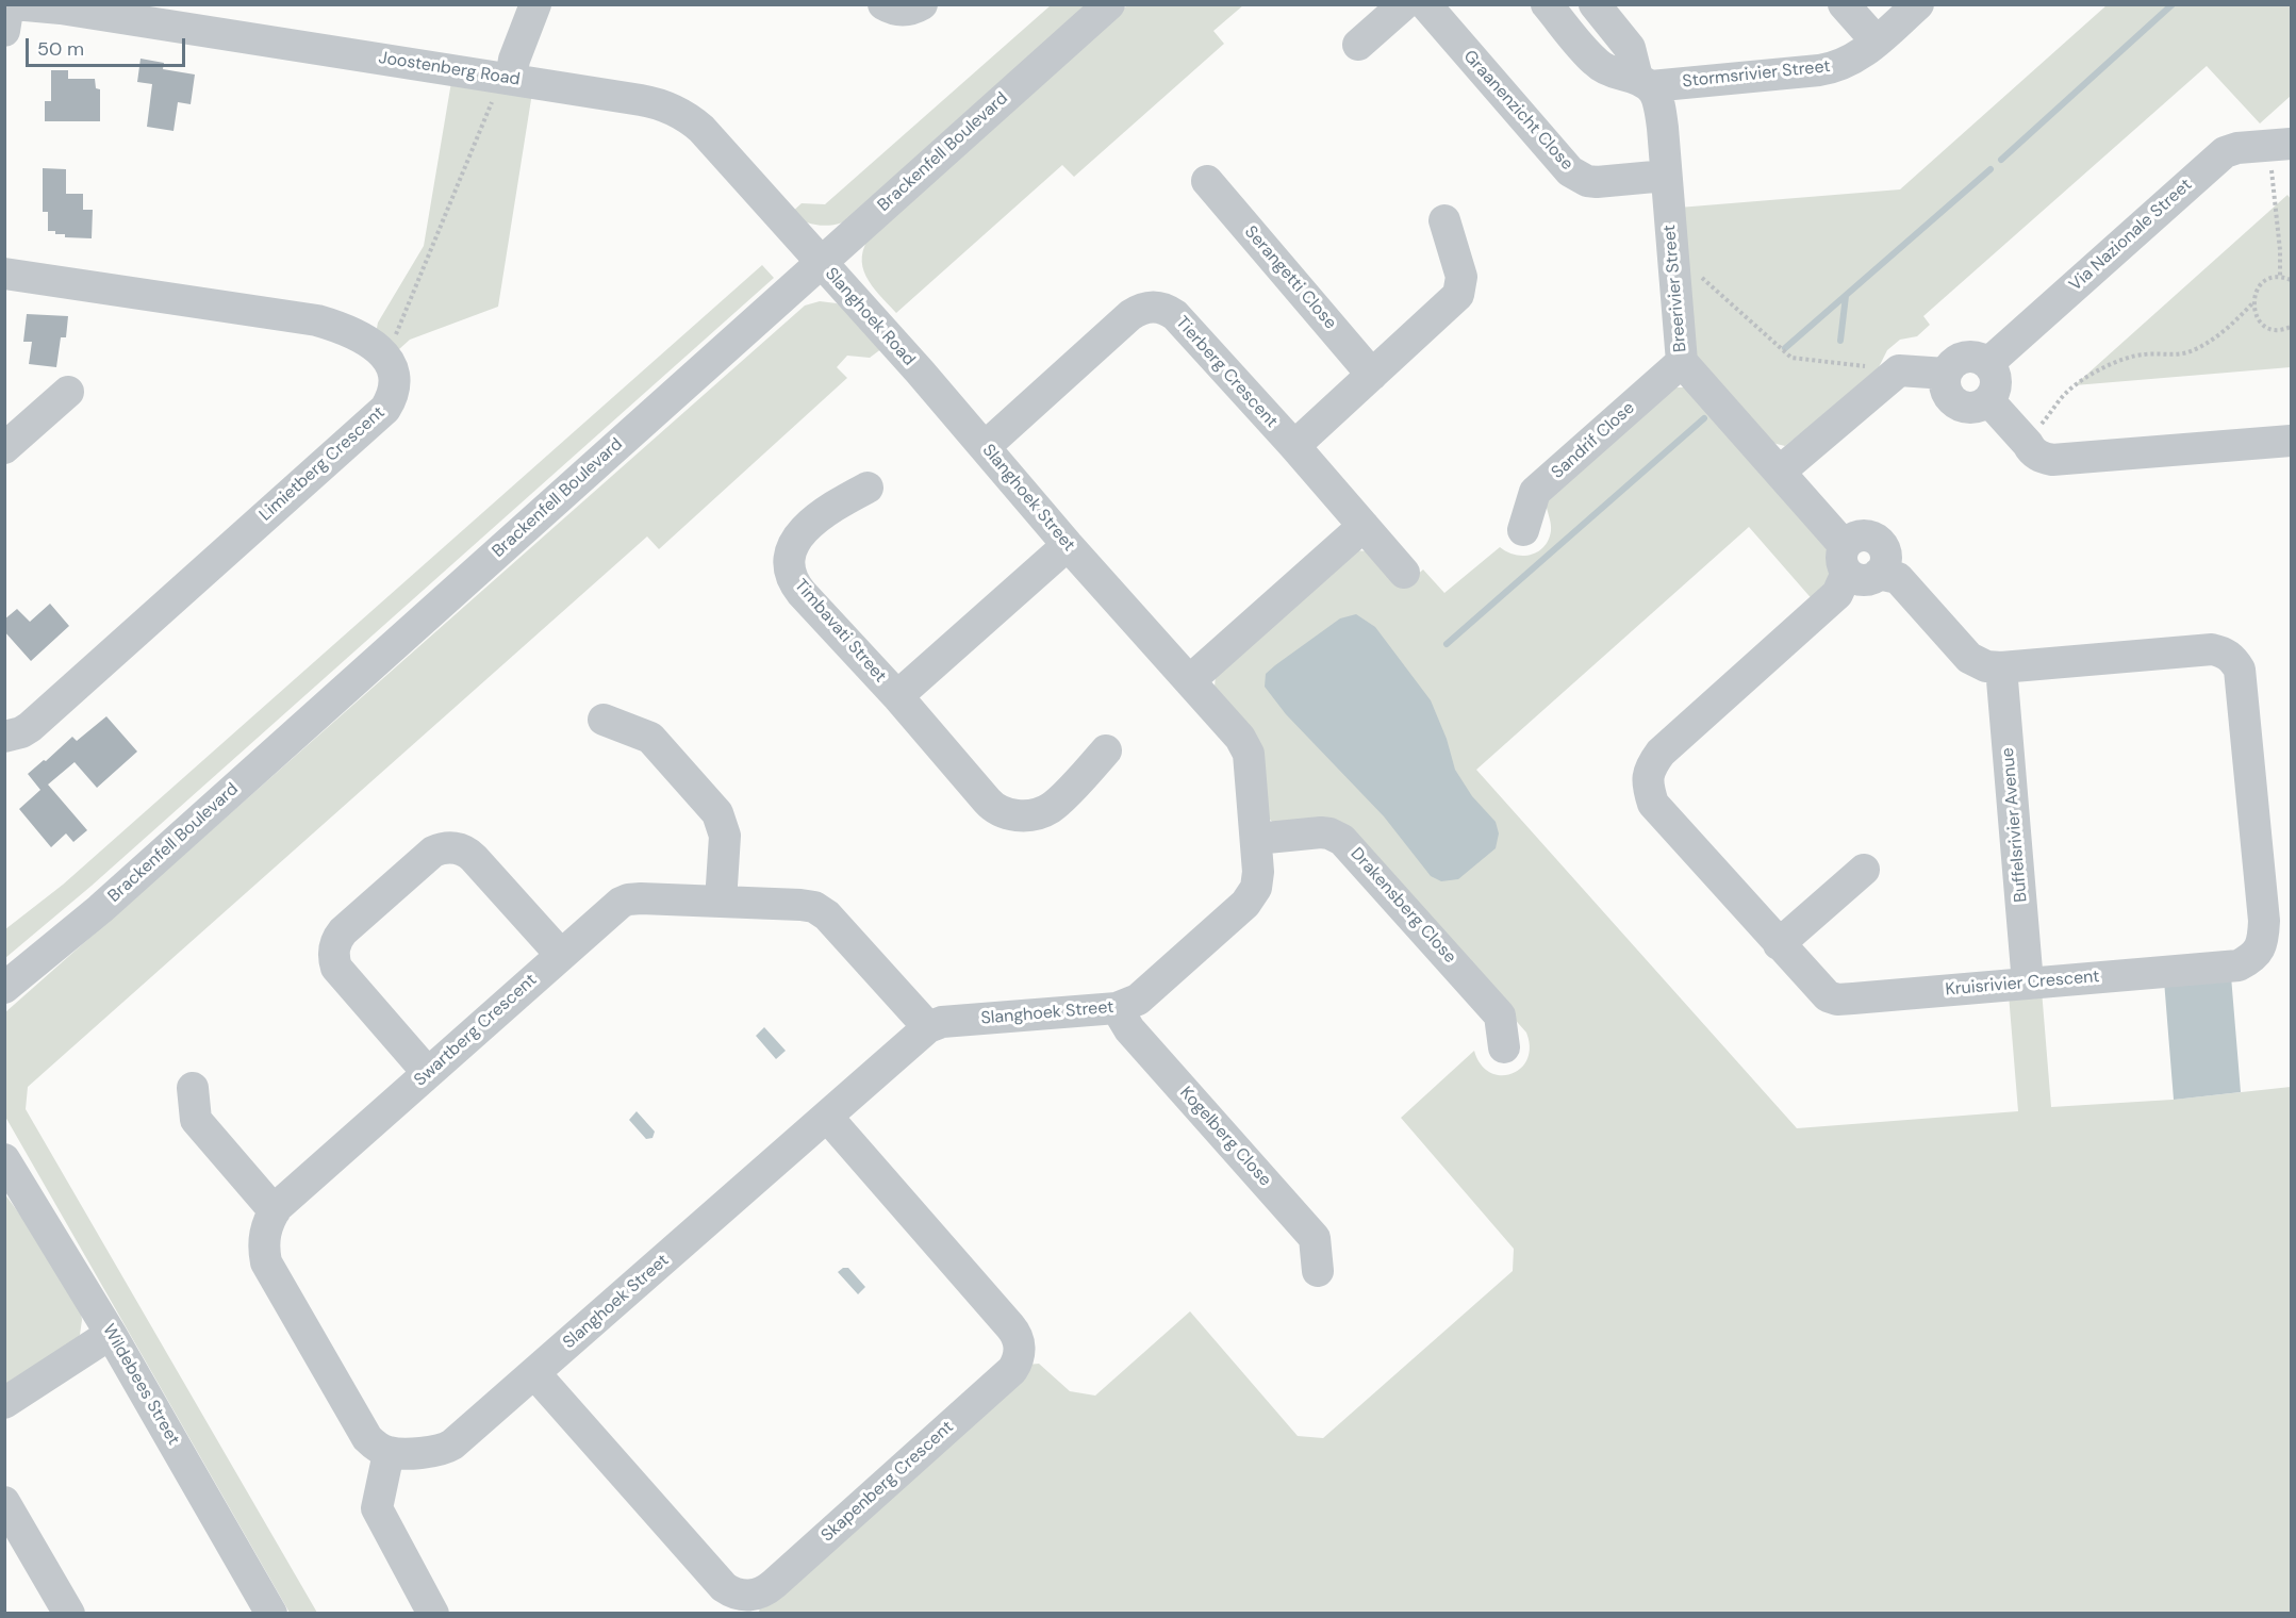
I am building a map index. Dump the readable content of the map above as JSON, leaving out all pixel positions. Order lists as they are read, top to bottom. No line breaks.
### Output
{"streets":{"street":["Joostenberg Road","Stormsrivier Street","Graanenzicht Close","Brackenfell Boulevard","Via Nazionale Street","Serangetti Close","Breerivier Street","Slanghoek Road","Tierberg Crescent","Sandrif Close","Limietberg Crescent","Slanghoek Street","Timbavati Street","Buffelsrivier Avenue","Drakensberg Close","Kruisrivier Crescent","Swartberg Crescent","Kogelberg Close","Wildebees Street","Skapenberg Crescent"]},"crossings":[["Joostenberg Road","Brackenfell Boulevard"],["Joostenberg Road","Slanghoek Road"],["Stormsrivier Street","Breerivier Street"],["Graanenzicht Close","Breerivier Street"],["Brackenfell Boulevard","Slanghoek Road"],["Breerivier Street","Sandrif Close"],["Breerivier Street","Kruisrivier Crescent"],["Slanghoek Road","Slanghoek Street"],["Tierberg Crescent","Slanghoek Street"],["Slanghoek Street","Timbavati Street"],["Slanghoek Street","Drakensberg Close"],["Slanghoek Street","Swartberg Crescent"],["Slanghoek Street","Kogelberg Close"],["Slanghoek Street","Skapenberg Crescent"],["Buffelsrivier Avenue","Kruisrivier Crescent"]],"scale_bar":"50 m"}
